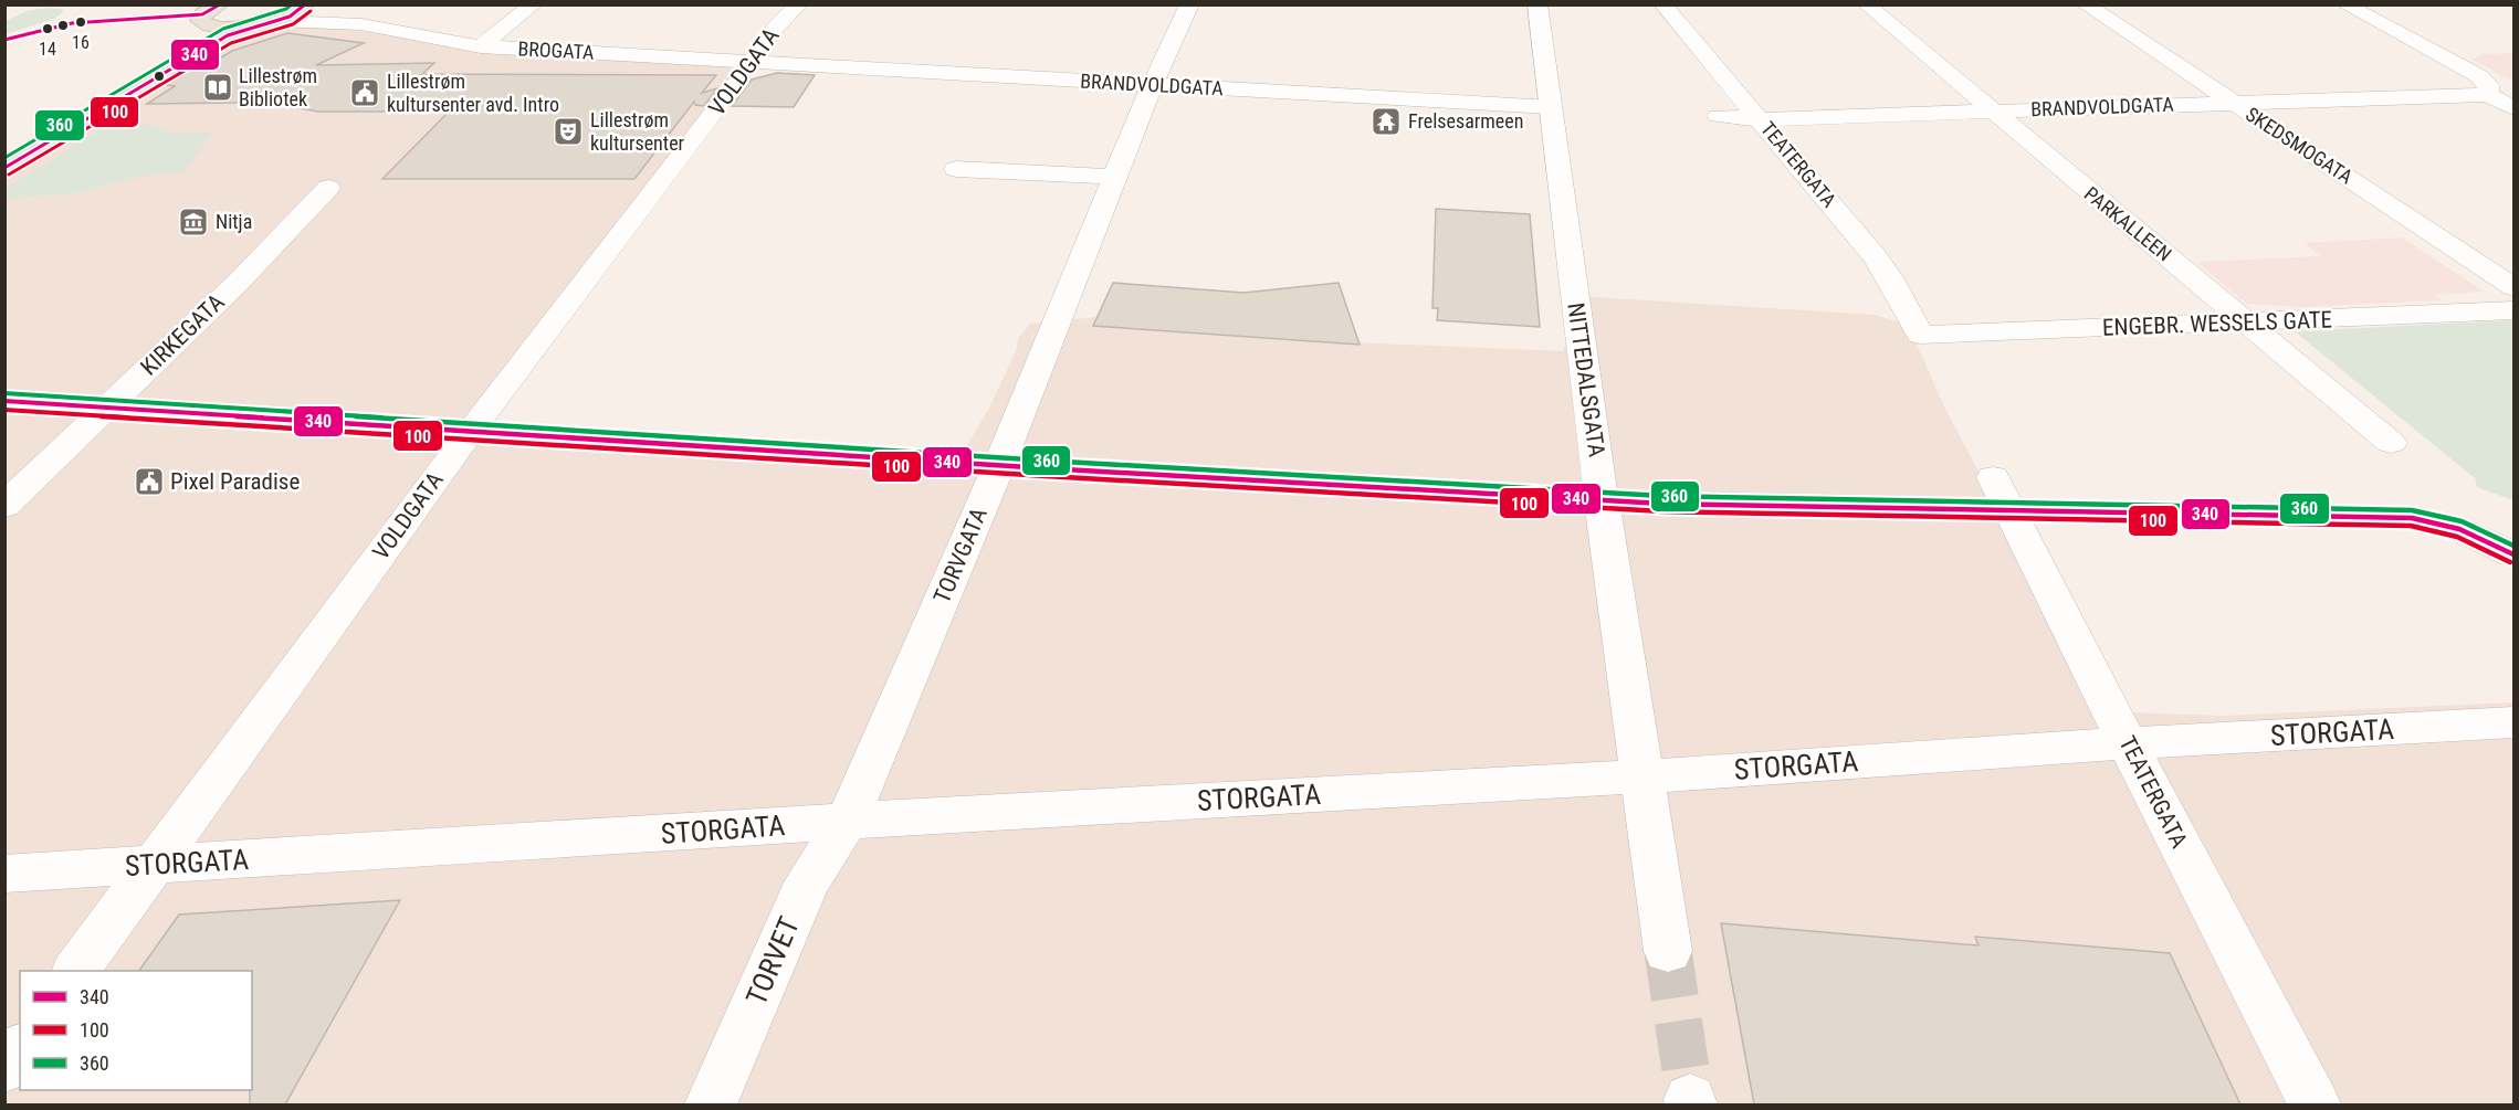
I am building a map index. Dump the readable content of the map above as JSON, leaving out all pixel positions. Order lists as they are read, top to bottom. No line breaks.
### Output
{"streets":{"street":["BROGATA","VOLDGATA","BRANDVOLDGATA","SKEDSMOGATA","TEATERGATA","PARKALLEEN","ENGEBR. WESSELS GATE","KIRKEGATA","NITTEDALSGATA","TORVGATA","STORGATA","TORVET"]},"crossings":[["BROGATA","VOLDGATA"],["BROGATA","BRANDVOLDGATA"],["VOLDGATA","BRANDVOLDGATA"],["VOLDGATA","STORGATA"],["BRANDVOLDGATA","SKEDSMOGATA"],["BRANDVOLDGATA","TEATERGATA"],["BRANDVOLDGATA","PARKALLEEN"],["BRANDVOLDGATA","NITTEDALSGATA"],["BRANDVOLDGATA","TORVGATA"],["TEATERGATA","ENGEBR. WESSELS GATE"],["TEATERGATA","STORGATA"],["PARKALLEEN","ENGEBR. WESSELS GATE"],["NITTEDALSGATA","STORGATA"],["TORVGATA","STORGATA"],["TORVGATA","TORVET"],["STORGATA","TORVET"]],"places":{"other":["16","14"],"library":["Lillestrøm Bibliotek"],"public building":["Lillestrøm kultursenter avd. Intro","Pixel Paradise"],"temple":["Frelsesarmeen"],"theatre":["Lillestrøm kultursenter"],"museum":["Nitja"]},"lines":["transit line 340","transit line 360","transit line 100"],"legend":["340","100","360"]}
